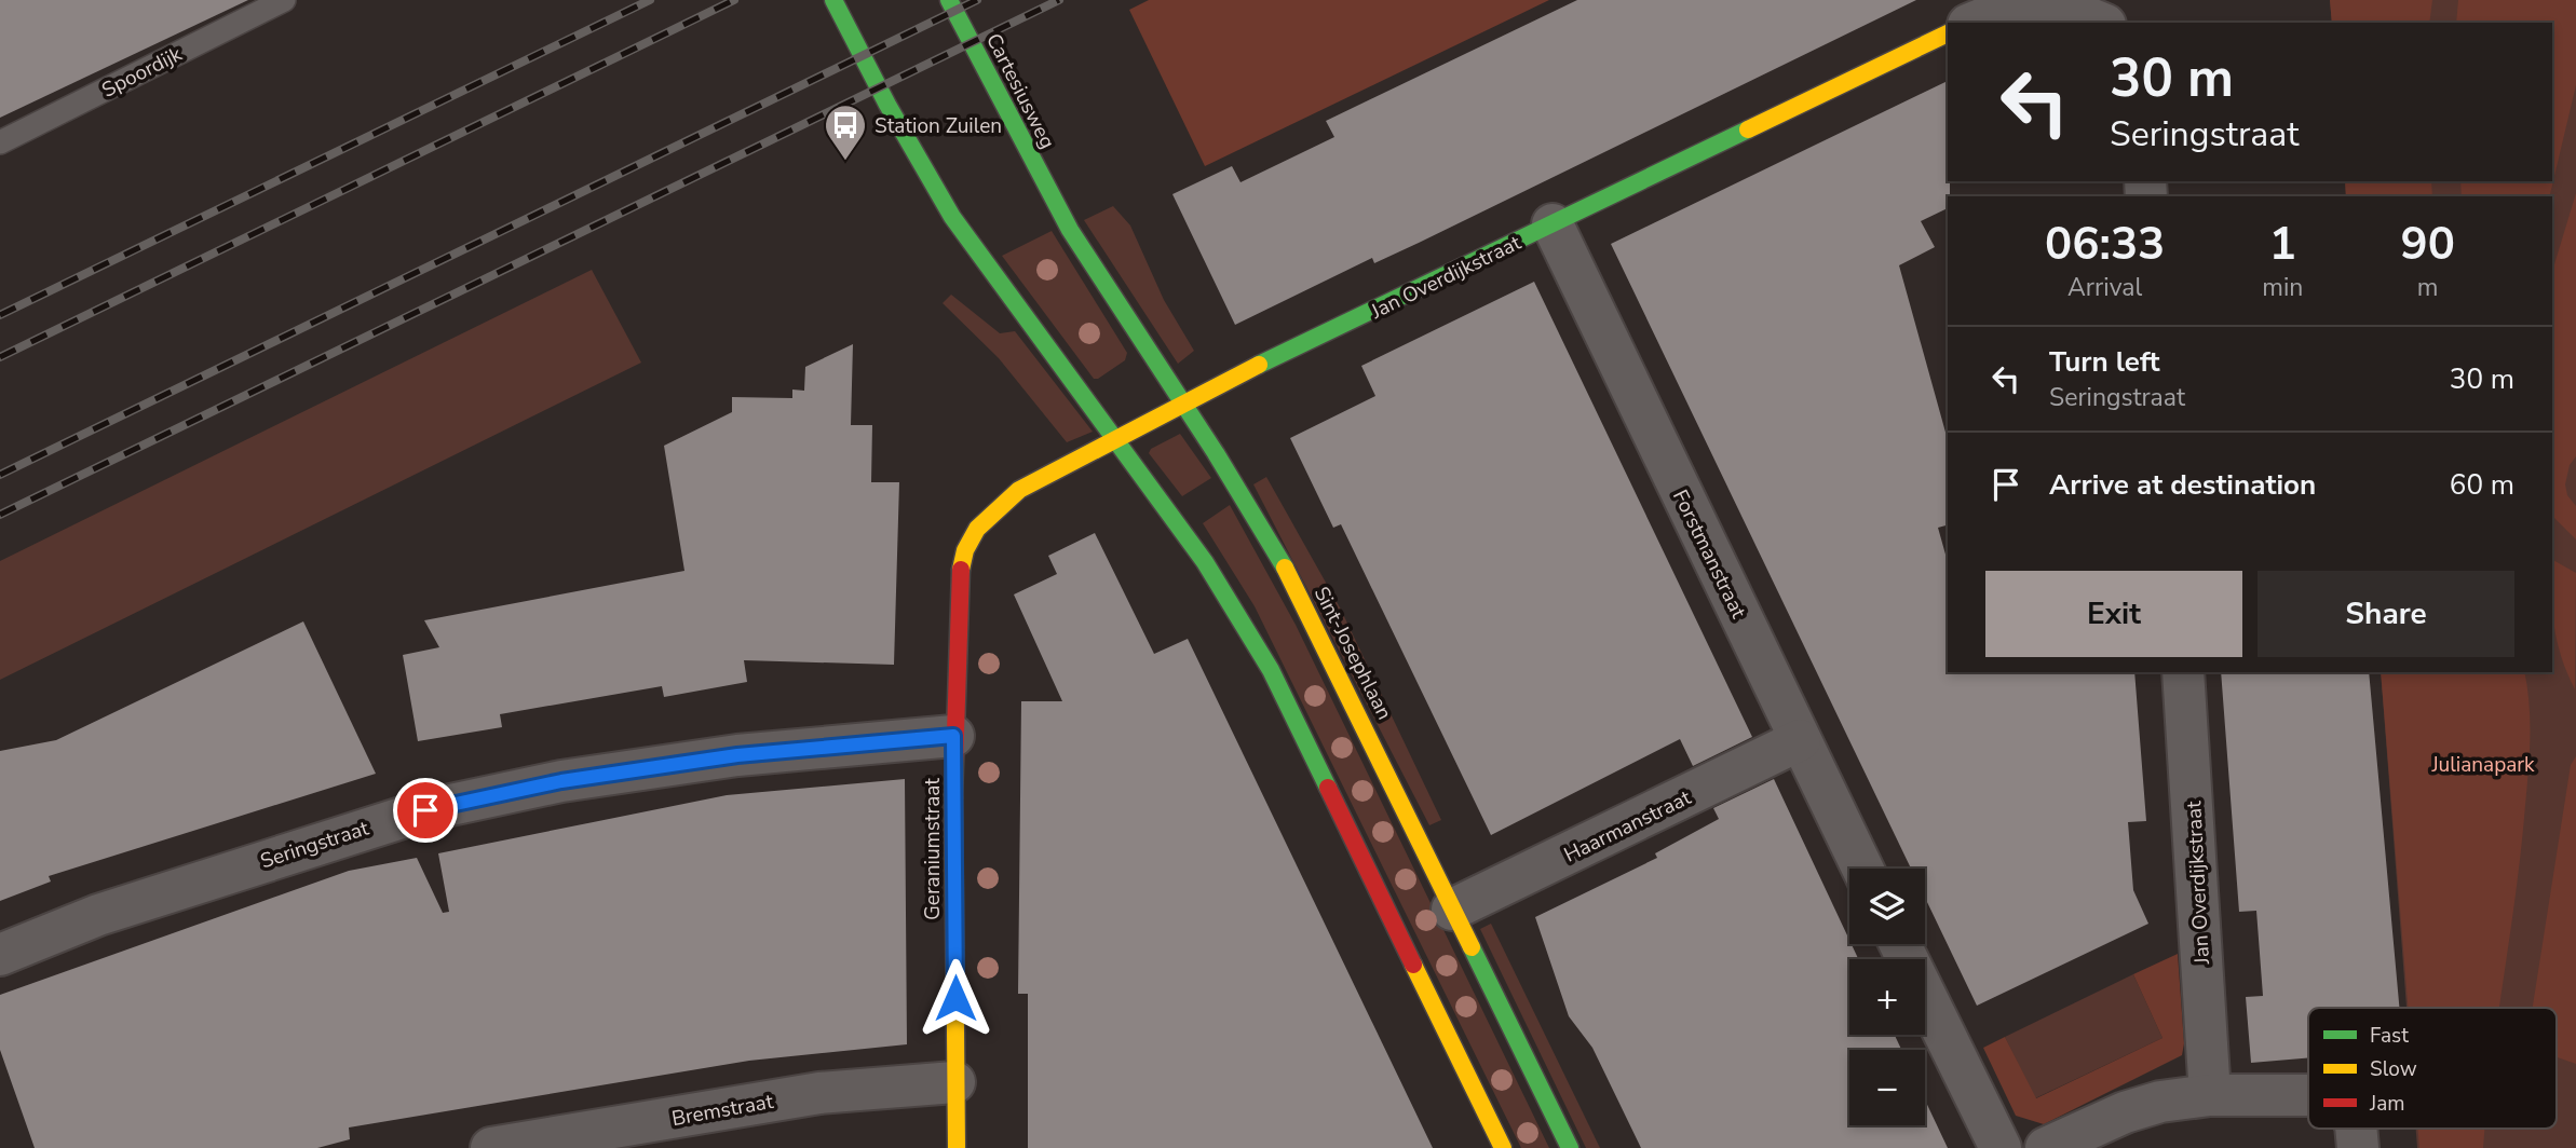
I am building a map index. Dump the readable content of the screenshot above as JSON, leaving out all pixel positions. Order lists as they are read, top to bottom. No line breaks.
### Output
{"streets":{"main road":["Cartesiusweg","Jan Overdijkstraat","Sint-Josephlaan","Geraniumstraat"],"street":["Forstmanstraat","Haarmanstraat","Seringstraat","Bremstraat"],"lane":["Spoordijk"]},"crossings":[["Cartesiusweg","Sint-Josephlaan"],["Jan Overdijkstraat","Forstmanstraat"],["Jan Overdijkstraat","Sint-Josephlaan"],["Jan Overdijkstraat","Geraniumstraat"],["Forstmanstraat","Haarmanstraat"],["Sint-Josephlaan","Haarmanstraat"],["Seringstraat","Geraniumstraat"],["Geraniumstraat","Bremstraat"]],"parks":["Julianapark"],"places":{"bus stop":["Station Zuilen"]},"legend":["Fast","Slow","Jam"],"page":{"turn":["30 m","Seringstraat"],"eta":["06:33","Arrival","1","min","90","m"],"list":[{"name":"Turn left","note":"Seringstraat","value":"30 m"},{"name":"Arrive at destination","value":"60 m"}],"buttons":["Exit","Share"],"map_buttons":["+","−"]}}
